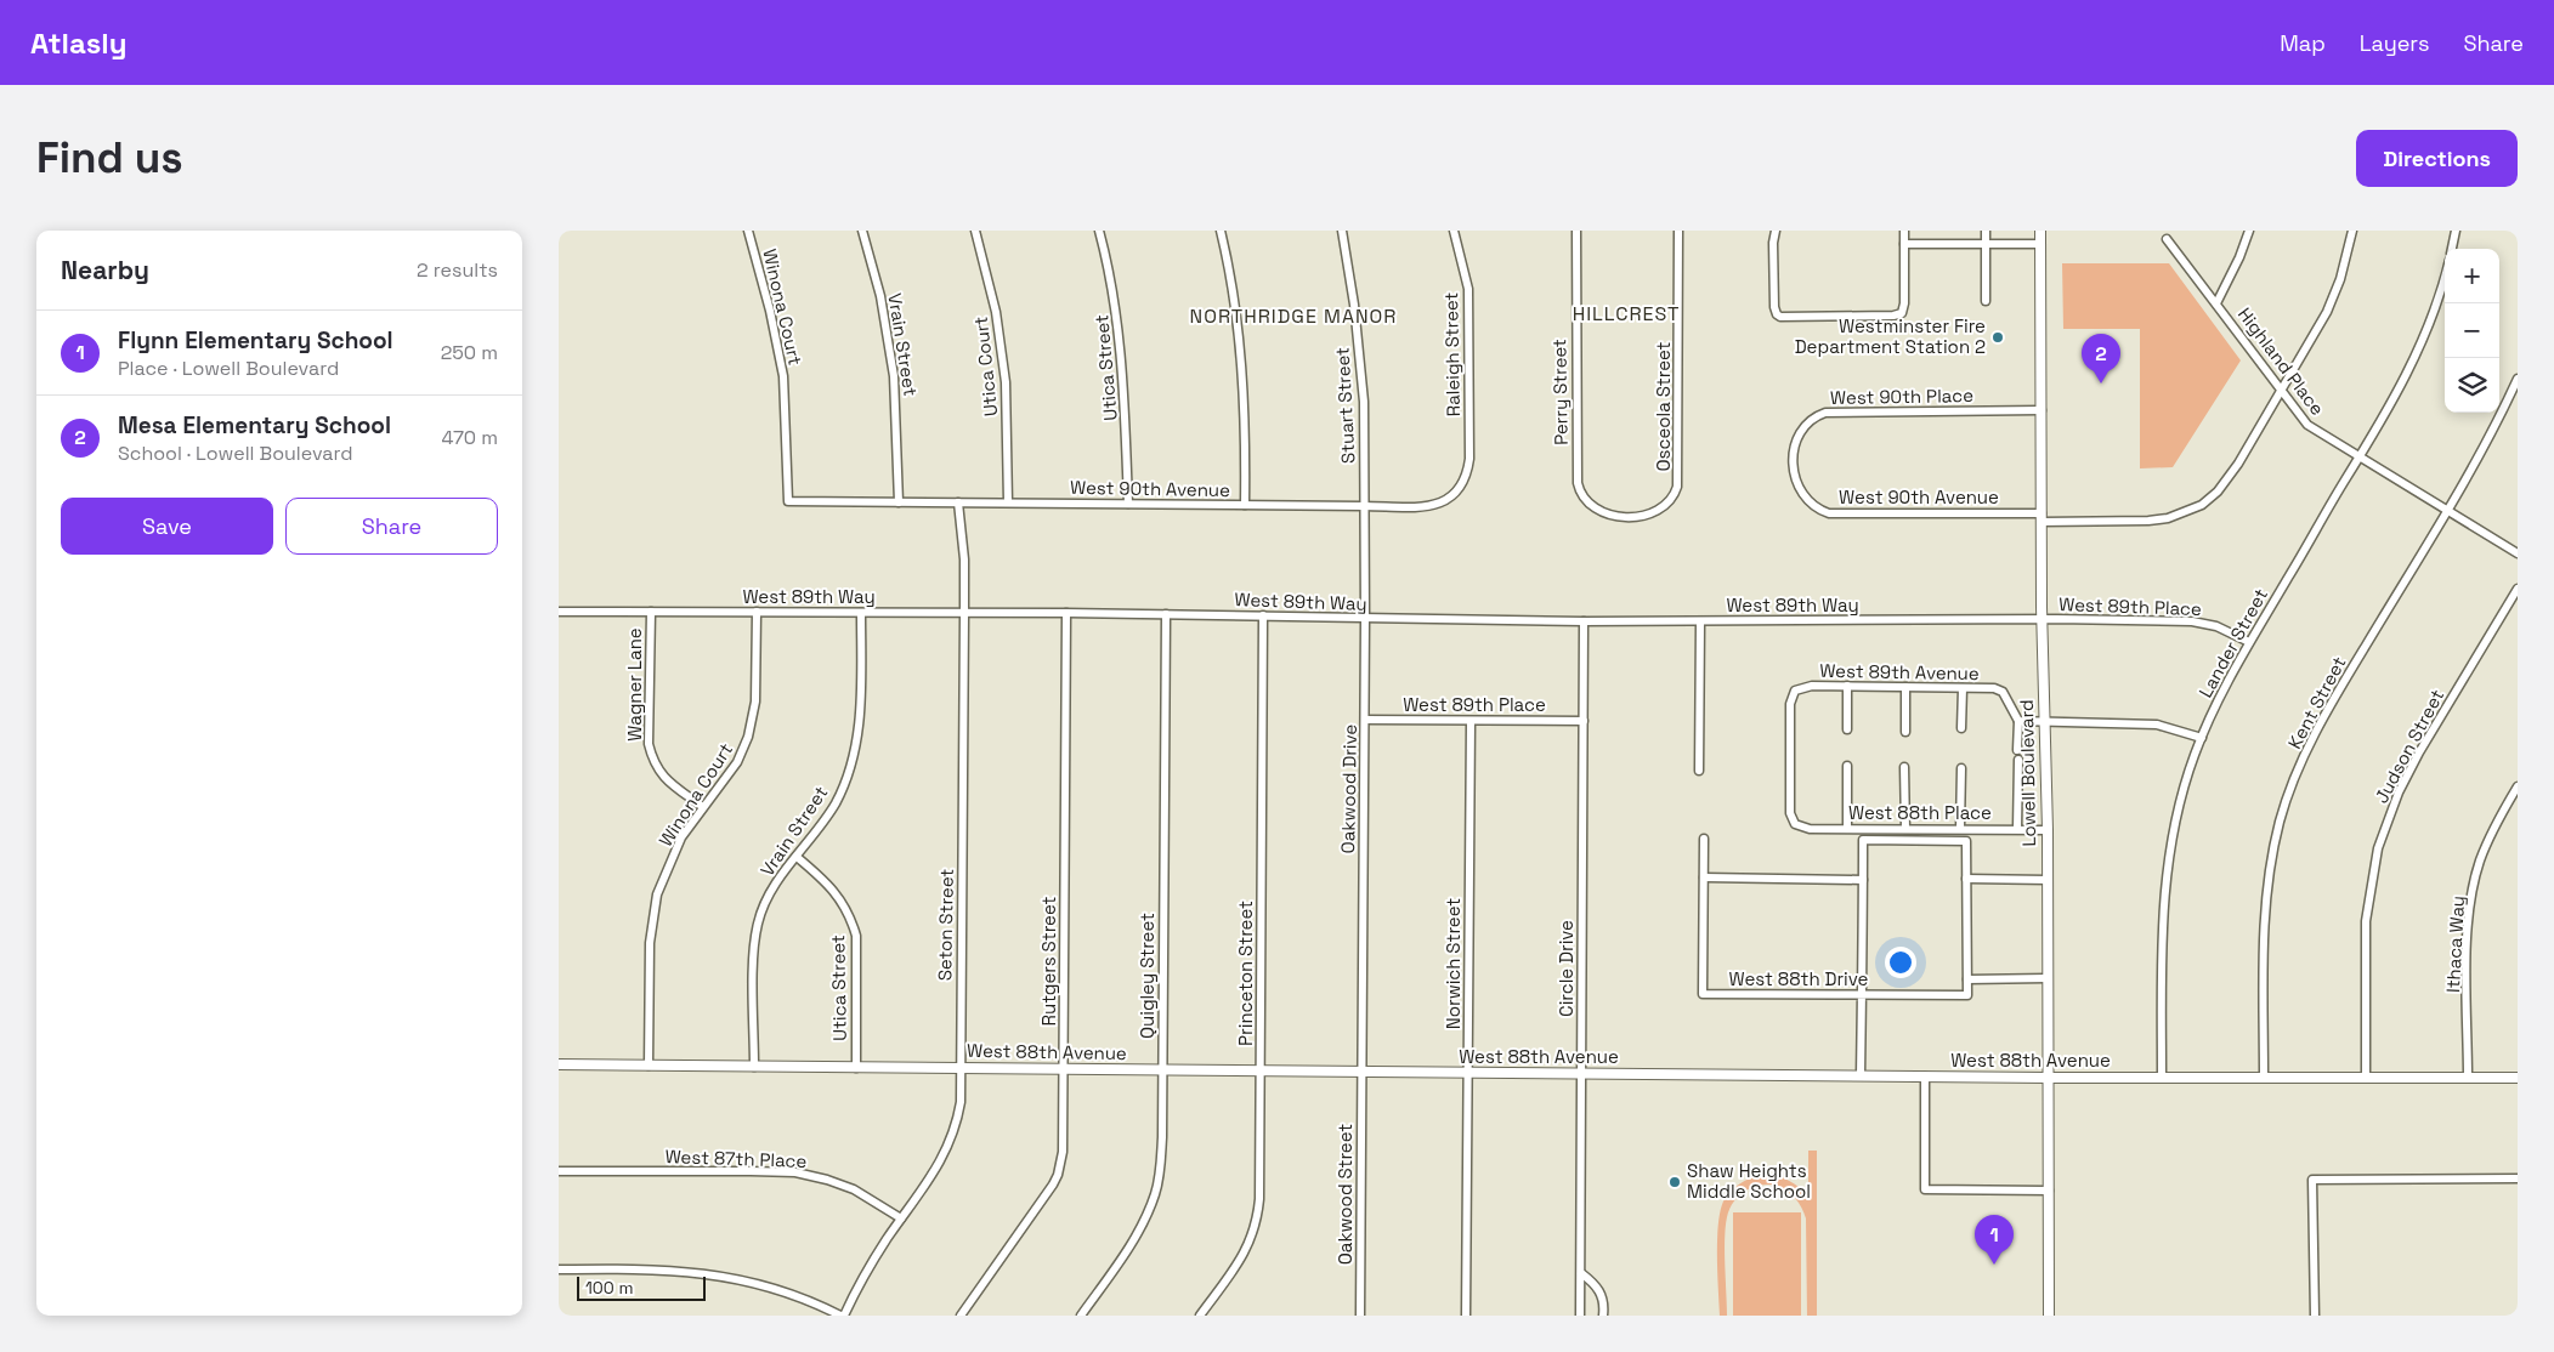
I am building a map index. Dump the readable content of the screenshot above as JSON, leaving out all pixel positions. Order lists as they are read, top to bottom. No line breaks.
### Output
{"streets":{"street":["Winona Court","Vrain Street","Raleigh Street","Highland Place","Utica Court","Utica Street","Perry Street","West 90th Place","Stuart Street","Osceola Street","West 90th Avenue","West 89th Way","West 89th Place","Lander Street","West 89th Avenue","Wagner Lane","Kent Street","Judson Street","Lowell Boulevard","Oakwood Drive","West 88th Place","Seton Street","Ithaca Way","Rutgers Street","Norwich Street","Circle Drive","Princeton Street","Quigley Street","West 88th Drive","West 88th Avenue","West 87th Place","Oakwood Street"]},"crossings":[["Winona Court","West 90th Avenue"],["Winona Court","West 89th Way"],["Winona Court","Wagner Lane"],["Winona Court","West 88th Avenue"],["Vrain Street","Utica Street"],["Vrain Street","West 90th Avenue"],["Vrain Street","West 89th Way"],["Vrain Street","West 88th Avenue"],["Raleigh Street","West 90th Avenue"],["Highland Place","West 90th Avenue"],["Highland Place","Lander Street"],["Highland Place","Kent Street"],["Utica Court","West 90th Avenue"],["Utica Street","West 90th Avenue"],["Utica Street","West 88th Avenue"],["Perry Street","Osceola Street"],["West 90th Place","West 90th Avenue"],["West 90th Place","Lowell Boulevard"],["Stuart Street","West 90th Avenue"],["Stuart Street","Oakwood Drive"],["West 90th Avenue","Lowell Boulevard"],["West 90th Avenue","Oakwood Drive"],["West 90th Avenue","Seton Street"],["West 89th Way","West 89th Place"],["West 89th Way","Wagner Lane"],["West 89th Way","Lowell Boulevard"],["West 89th Way","Oakwood Drive"],["West 89th Way","Seton Street"],["West 89th Way","Rutgers Street"],["West 89th Way","Circle Drive"],["West 89th Way","Princeton Street"],["West 89th Way","Quigley Street"],["West 89th Place","Lander Street"],["West 89th Place","Lowell Boulevard"],["West 89th Place","Oakwood Drive"],["West 89th Place","Norwich Street"],["West 89th Place","Circle Drive"],["Lander Street","West 88th Avenue"],["West 89th Avenue","West 88th Place"],["Kent Street","West 88th Avenue"],["Judson Street","West 88th Avenue"],["Lowell Boulevard","West 88th Place"],["Lowell Boulevard","West 88th Avenue"],["Oakwood Drive","West 88th Avenue"],["Oakwood Drive","Oakwood Street"],["Seton Street","West 88th Avenue"],["Seton Street","West 87th Place"],["Ithaca Way","West 88th Avenue"],["Rutgers Street","West 88th Avenue"],["Norwich Street","West 88th Avenue"],["Circle Drive","West 88th Avenue"],["Princeton Street","West 88th Avenue"],["Quigley Street","West 88th Avenue"],["West 88th Avenue","Oakwood Street"]],"districts":["HILLCREST","NORTHRIDGE MANOR"],"places":["Westminster Fire Department Station 2","Shaw Heights Middle School"],"scale_bar":"100 m","page":{"header":"Atlasly","nav":["Map","Layers","Share"],"buttons":["Directions",["Save","Share"]],"title":"Find us","heading":["Nearby","2 results"],"map_buttons":["+","−"],"list":[{"mark":"1","name":"Flynn Elementary School","note":"Place · Lowell Boulevard","value":"250 m"},{"mark":"2","name":"Mesa Elementary School","note":"School · Lowell Boulevard","value":"470 m"}],"pins":["2","1"],"scale":"100 m"}}
